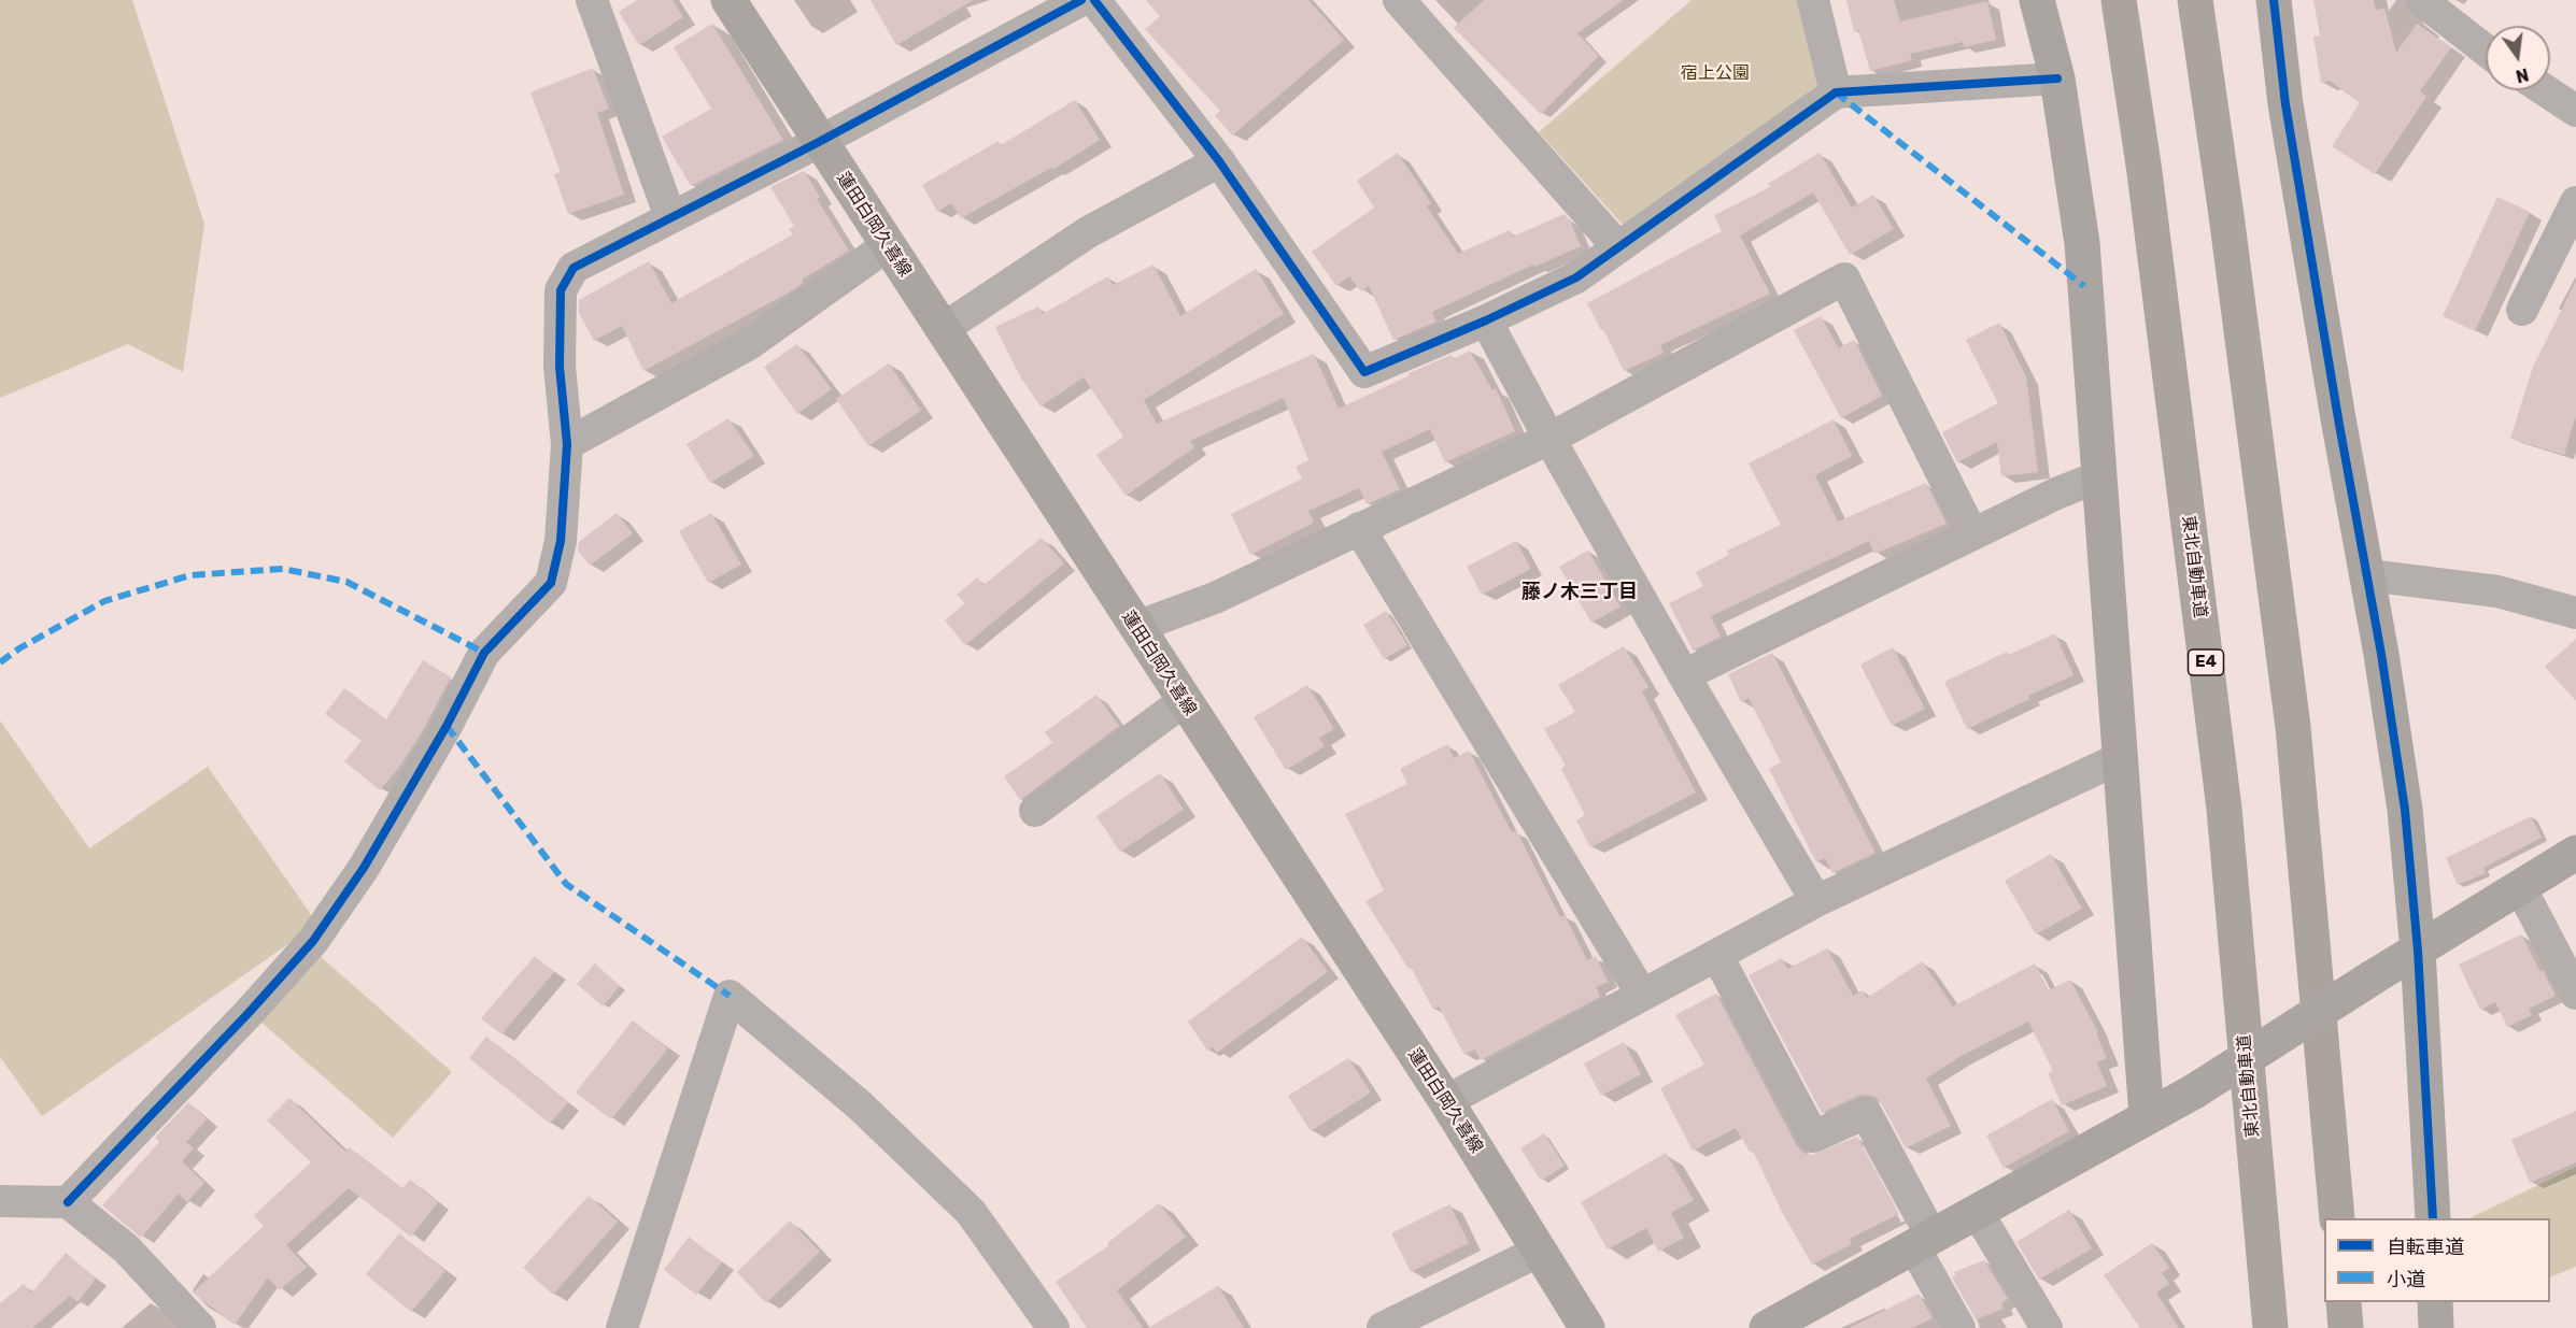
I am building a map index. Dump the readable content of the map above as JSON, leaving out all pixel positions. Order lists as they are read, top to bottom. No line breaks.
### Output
{"streets":{"highway":["東北自動車道","E4"],"street":["蓮田白岡久喜線"]},"districts":["藤ノ木三丁目"],"parks":["宿上公園"],"legend":["自転車道","小道"],"north":"bottom"}
